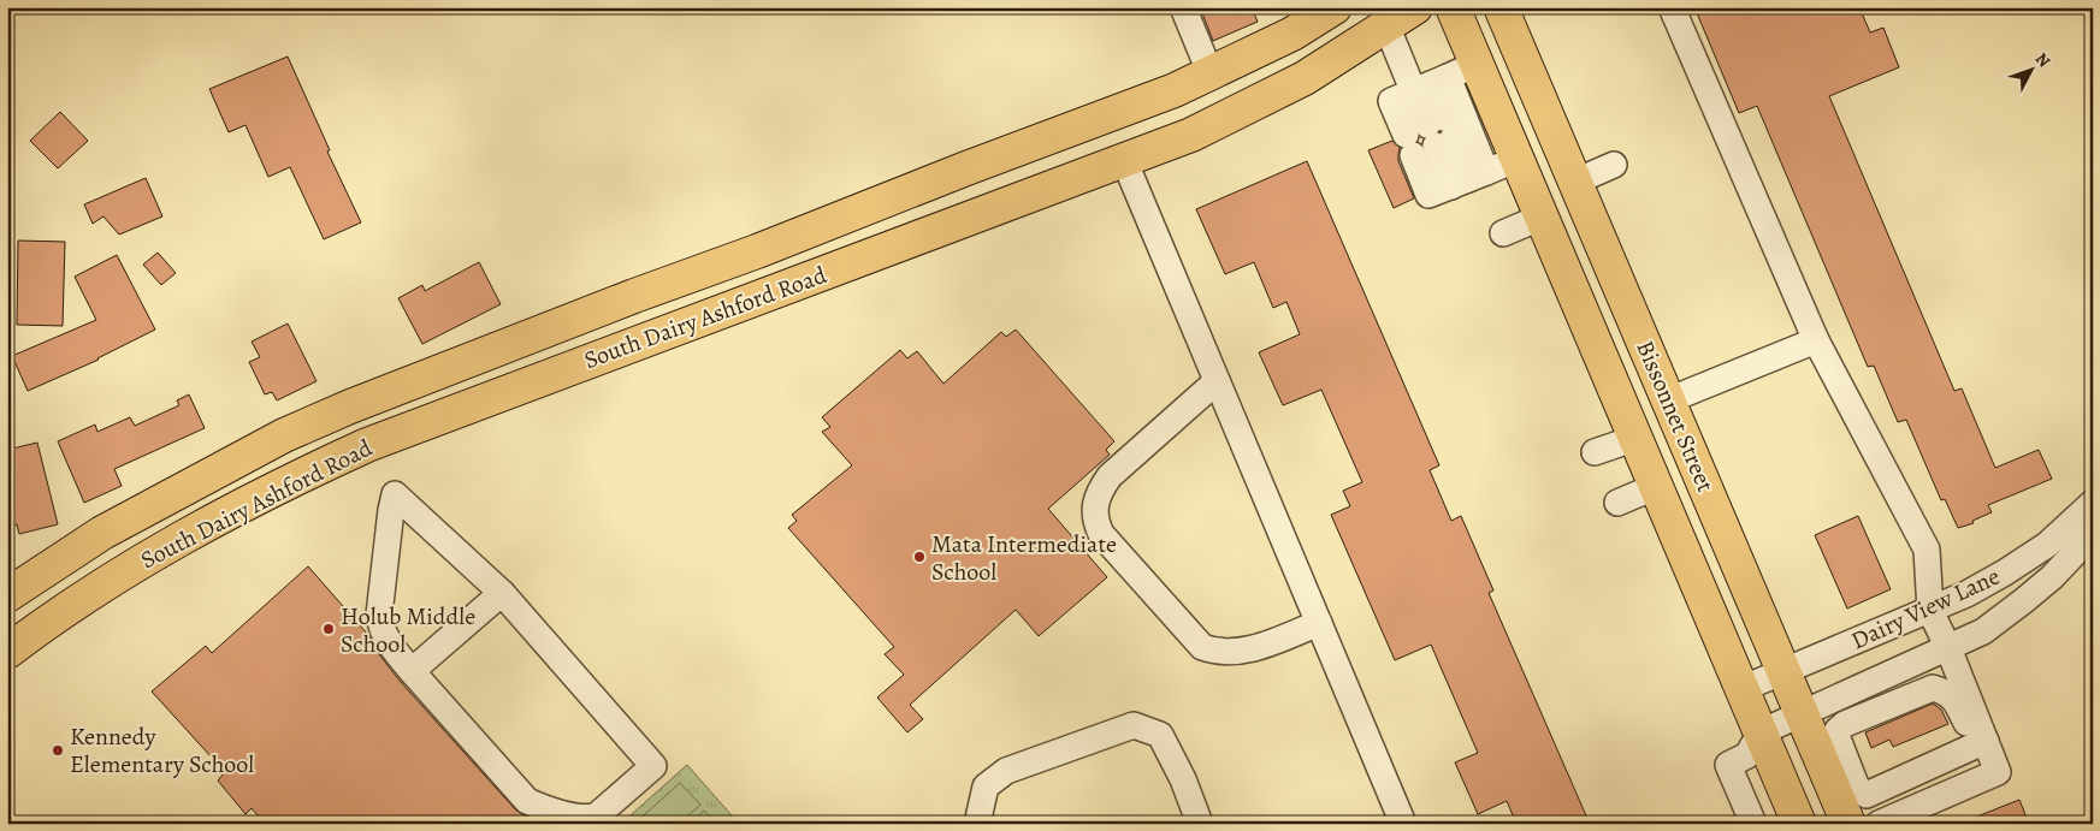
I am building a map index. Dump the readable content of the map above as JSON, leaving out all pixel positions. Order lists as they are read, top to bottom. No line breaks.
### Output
{"streets":{"main road":["South Dairy Ashford Road","Bissonnet Street"],"street":["Dairy View Lane"]},"crossings":[["Bissonnet Street","Dairy View Lane"]],"places":["Mata Intermediate School","Holub Middle School","Kennedy Elementary School"],"north":"top right"}
